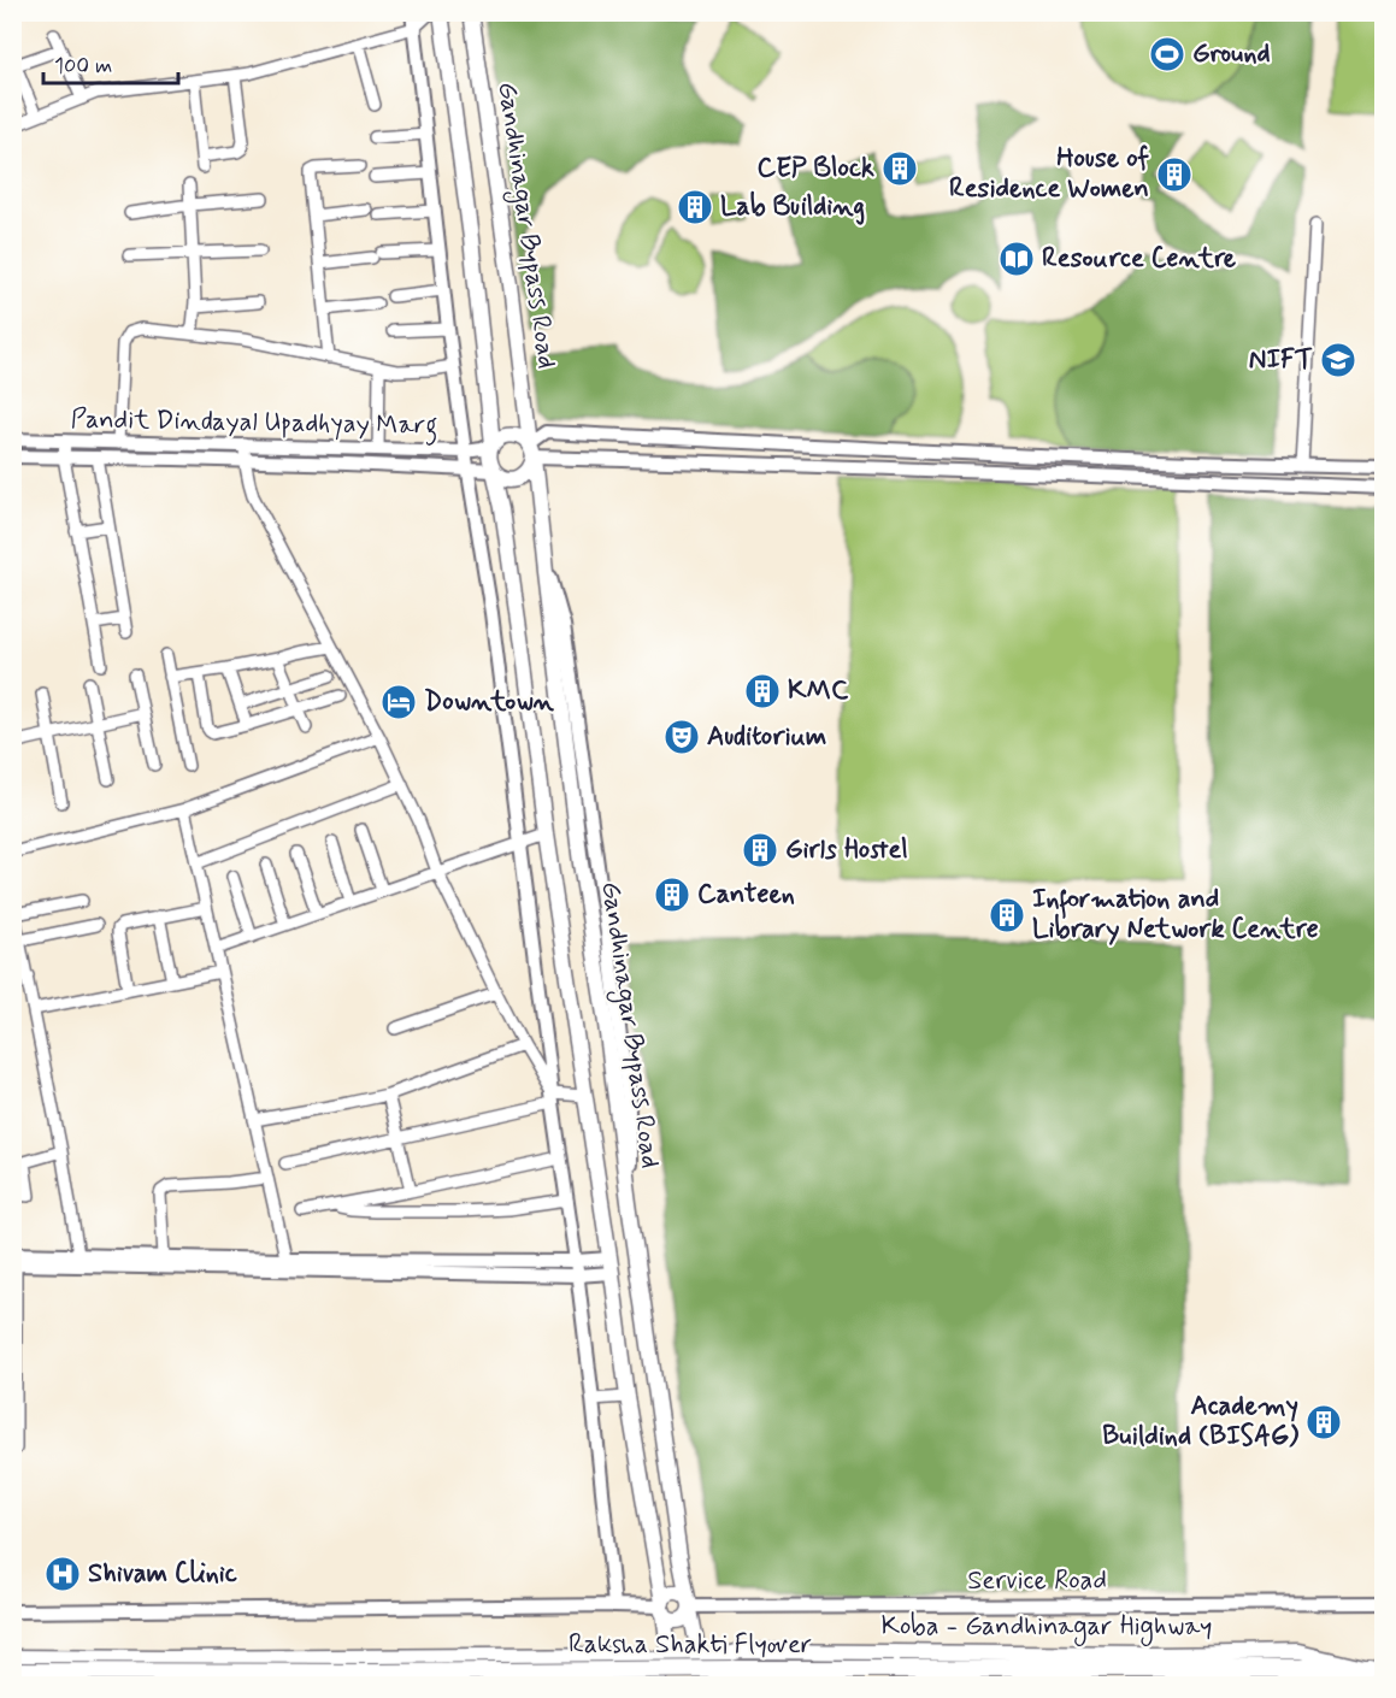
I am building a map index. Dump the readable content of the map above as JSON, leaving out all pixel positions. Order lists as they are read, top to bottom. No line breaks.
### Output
{"streets":{"main road":["Gandhinagar Bypass Road","Koba - Gandhinagar Highway","Raksha Shakti Flyover"],"street":["Pandit Dindayal Upadhyay Marg","Service Road"]},"crossings":[["Gandhinagar Bypass Road","Pandit Dindayal Upadhyay Marg"],["Gandhinagar Bypass Road","Service Road"],["Gandhinagar Bypass Road","Koba - Gandhinagar Highway"],["Koba - Gandhinagar Highway","Raksha Shakti Flyover"]],"places":{"sports":["Ground"],"building":["CEP Block","House of Residence Women","Lab Building","KMC","Girls Hostel","Canteen","Information and Library Network Centre","Academy Buildind (BISAG)"],"library":["Resource Centre"],"school or university":["NIFT"],"hotel":["Downtown"],"theatre":["Auditorium"],"hospital":["Shivam Clinic"]},"scale_bar":"100 m"}
